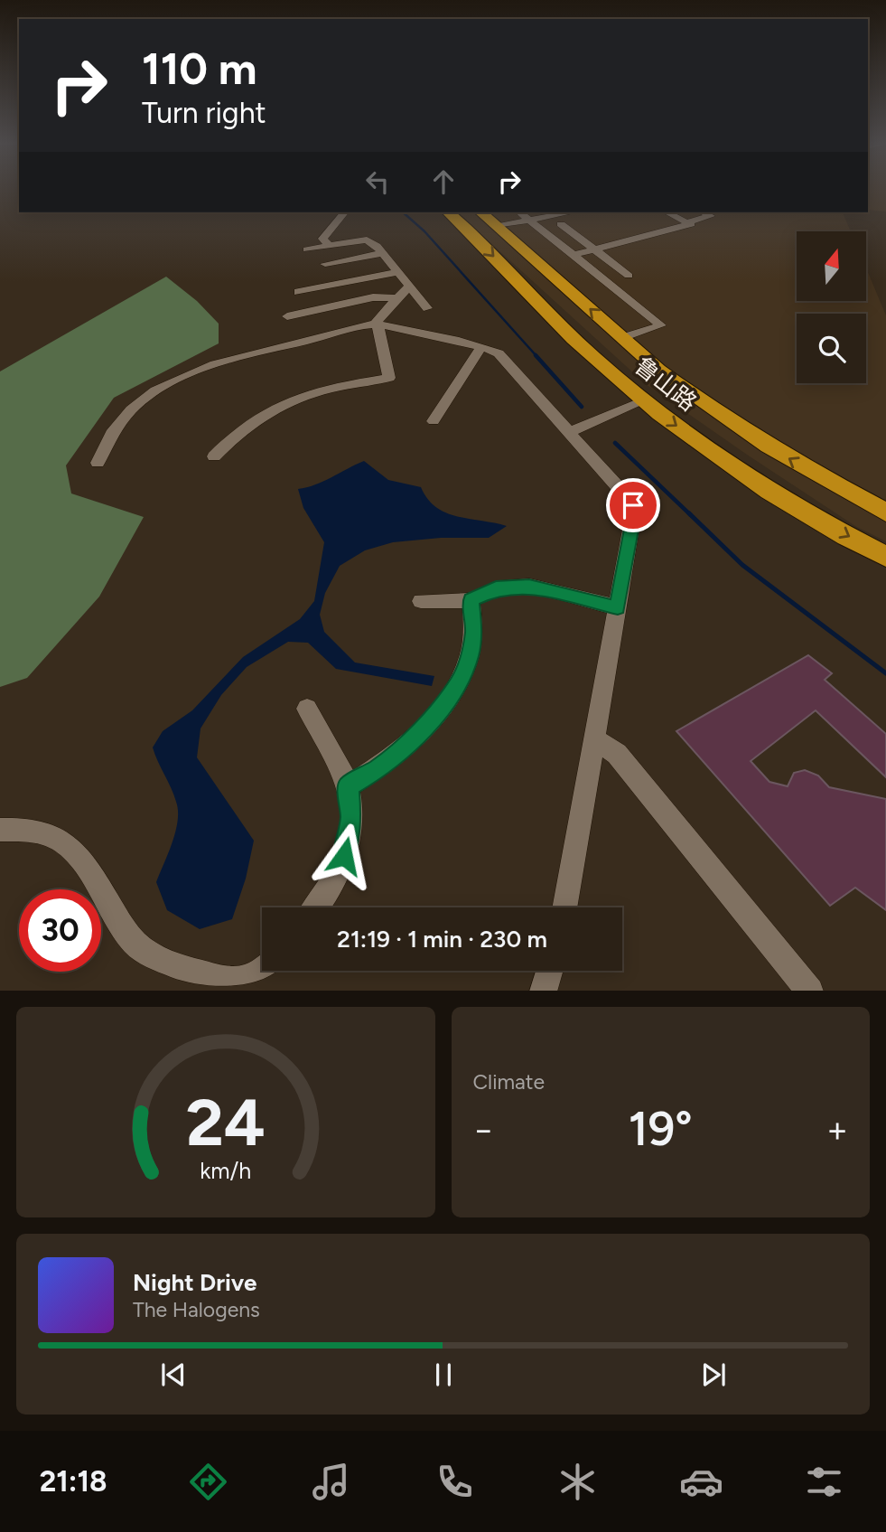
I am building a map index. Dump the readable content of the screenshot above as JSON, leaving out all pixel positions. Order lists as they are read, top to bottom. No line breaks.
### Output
{"streets":{"highway":["鲁山路"]},"north":"top","page":{"turn":["110 m","Turn right"],"limit":"30","trip":"21:19 · 1 min · 230 m","tile":"Climate","heat":["−","19°","+"],"song":["Night Drive","The Halogens"],"tabs":"21:18","gauge":["24","km/h"]}}
